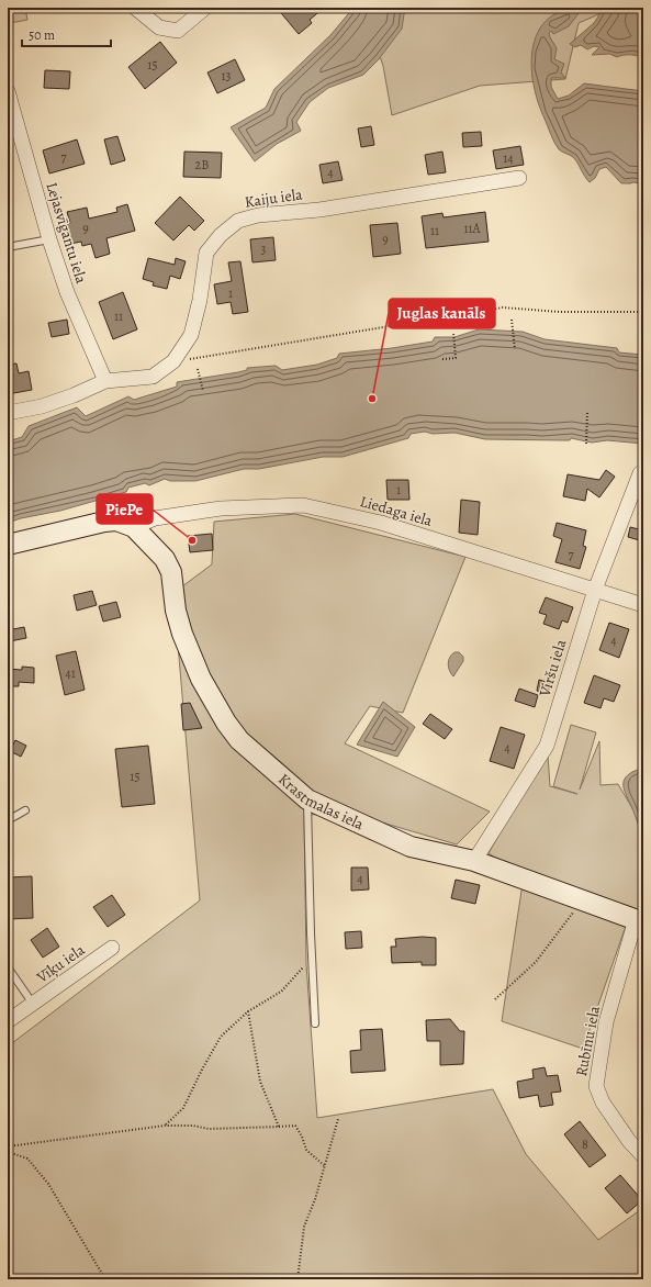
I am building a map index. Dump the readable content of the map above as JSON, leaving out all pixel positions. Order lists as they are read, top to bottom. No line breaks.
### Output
{"streets":{"street":["Kaiju iela","Lejasvīgantu iela","Liedaga iela","Viršu iela","Krastmalas iela","Vīķu iela","Rubīnu iela"]},"crossings":[["Kaiju iela","Lejasvīgantu iela"],["Liedaga iela","Viršu iela"],["Liedaga iela","Krastmalas iela"],["Viršu iela","Krastmalas iela"],["Krastmalas iela","Rubīnu iela"]],"places":["Juglas kanāls","PiePe"],"house_numbers":["15","13","7","14","2B","4","9","11A","11","9","3","1","11","1","7","4","41","4","15","4","8"],"scale_bar":"50 m"}
